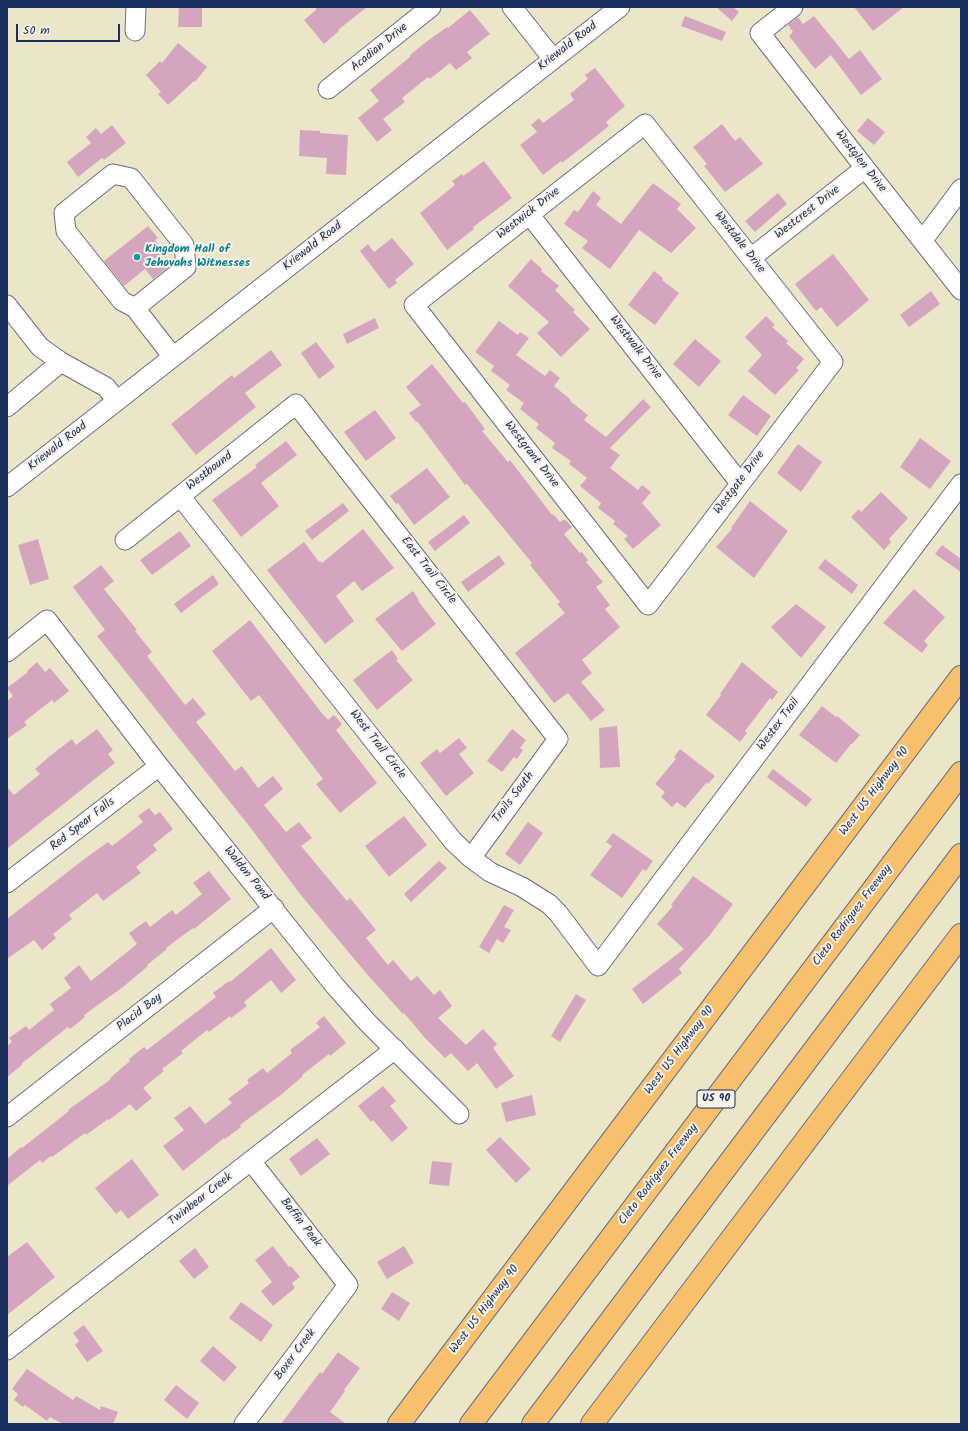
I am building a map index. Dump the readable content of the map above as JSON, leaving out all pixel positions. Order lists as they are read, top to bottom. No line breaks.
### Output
{"streets":{"main road":["West US Highway 90","Cleto Rodriguez Freeway","US 90"],"street":["Kriewald Road","Acadian Drive","Westglen Drive","Westcrest Drive","Westwick Drive","Westdale Drive","Westwalk Drive","Westgrant Drive","Westbound","Westgate Drive","East Trail Circle","Westex Trail","West Trail Circle","Trails South","Red Spear Falls","Waldon Pond","Placid Bay","Twinbear Creek","Baffin Peak","Boxer Creek"]},"crossings":[["Westglen Drive","Westcrest Drive"],["Westcrest Drive","Westdale Drive"],["Westwick Drive","Westdale Drive"],["Westwick Drive","Westwalk Drive"],["Westwick Drive","Westgrant Drive"],["Westdale Drive","Westgate Drive"],["Westwalk Drive","Westgate Drive"],["Westgrant Drive","Westgate Drive"],["Westbound","East Trail Circle"],["Westbound","West Trail Circle"],["East Trail Circle","Trails South"],["Westex Trail","West Trail Circle"],["West Trail Circle","Trails South"],["Red Spear Falls","Waldon Pond"],["Waldon Pond","Placid Bay"],["Waldon Pond","Twinbear Creek"],["Twinbear Creek","Baffin Peak"],["Baffin Peak","Boxer Creek"]],"places":["Kingdom Hall of Jehovahs Witnesses"],"scale_bar":"50 m"}
